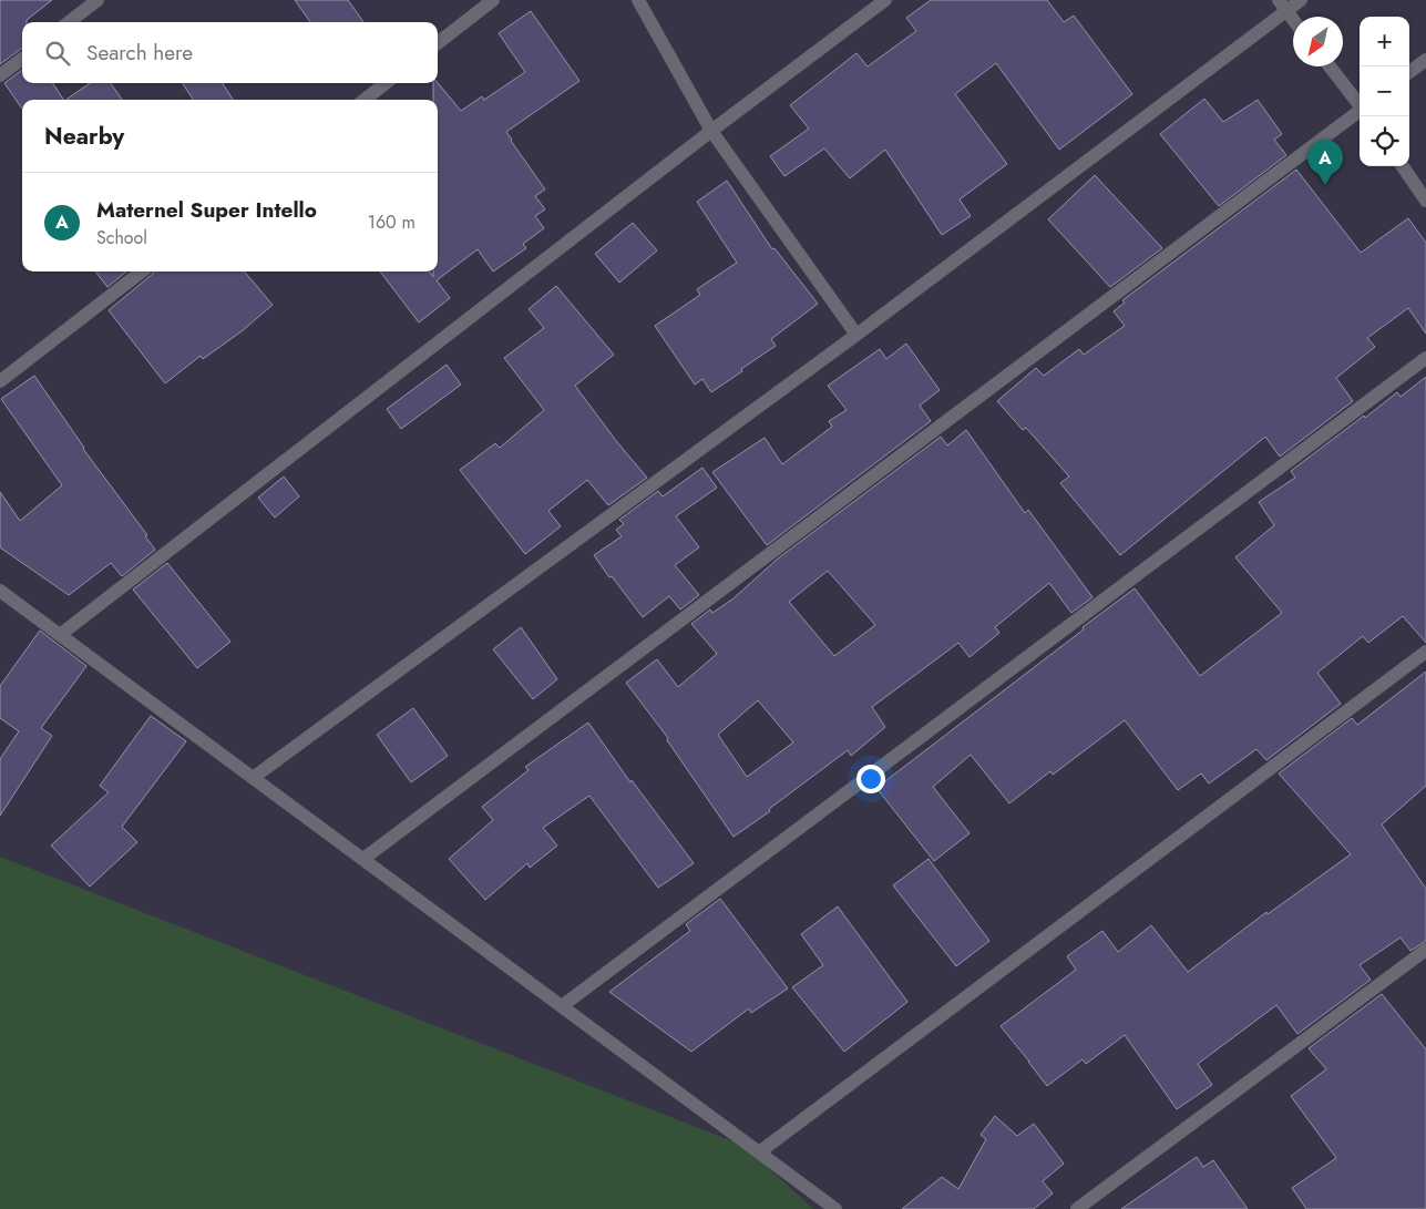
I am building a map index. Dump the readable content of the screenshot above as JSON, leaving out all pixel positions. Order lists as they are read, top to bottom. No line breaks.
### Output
{"north":"bottom left","page":{"map_buttons":["+","−"],"search":"Search here","heading":"Nearby","pins":"A","list":[{"mark":"A","name":"Maternel Super Intello","note":"School","value":"160 m"}]}}
